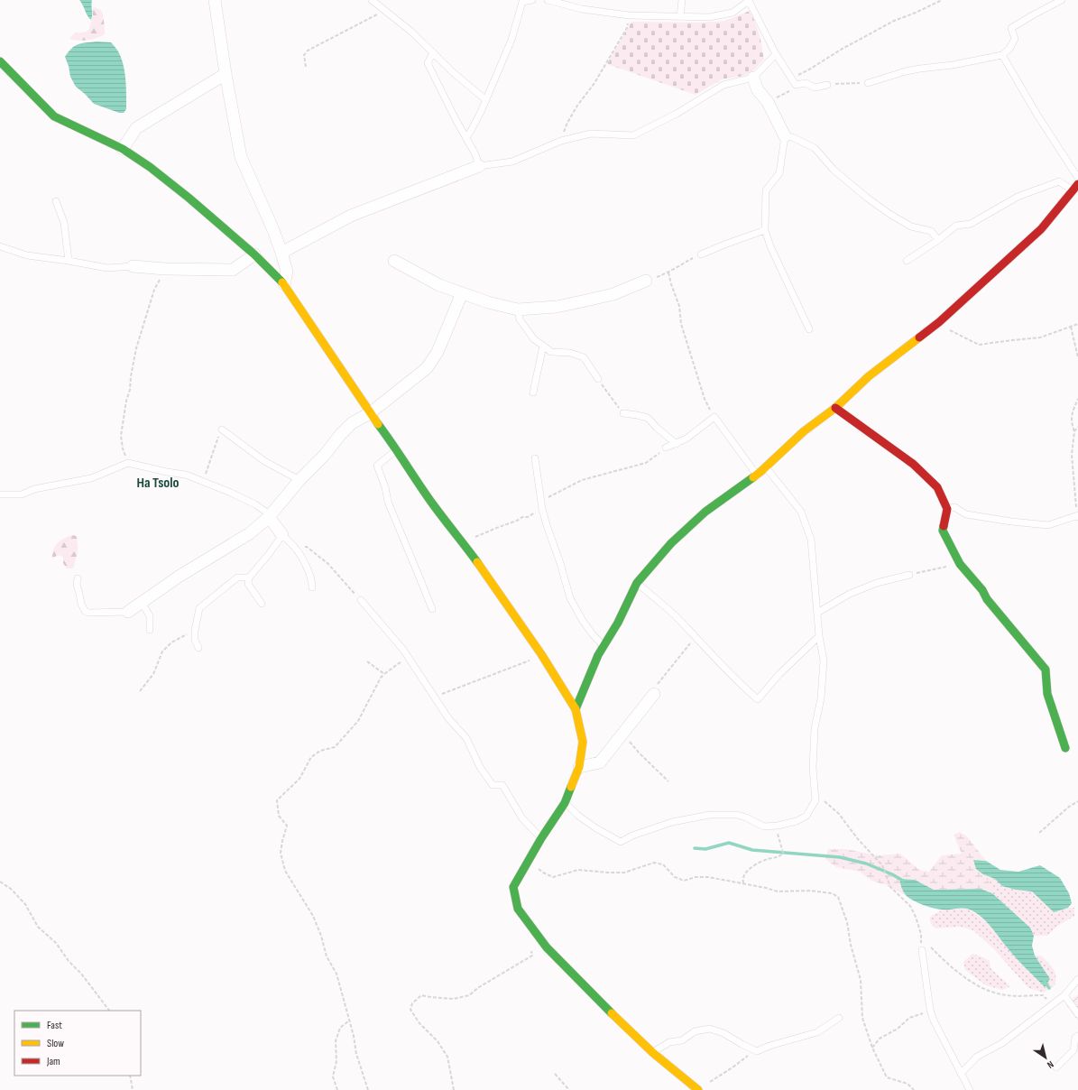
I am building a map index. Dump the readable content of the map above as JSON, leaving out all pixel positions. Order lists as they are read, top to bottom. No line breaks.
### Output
{"districts":["Ha Tsolo"],"legend":["Fast","Slow","Jam"],"north":"bottom right"}
